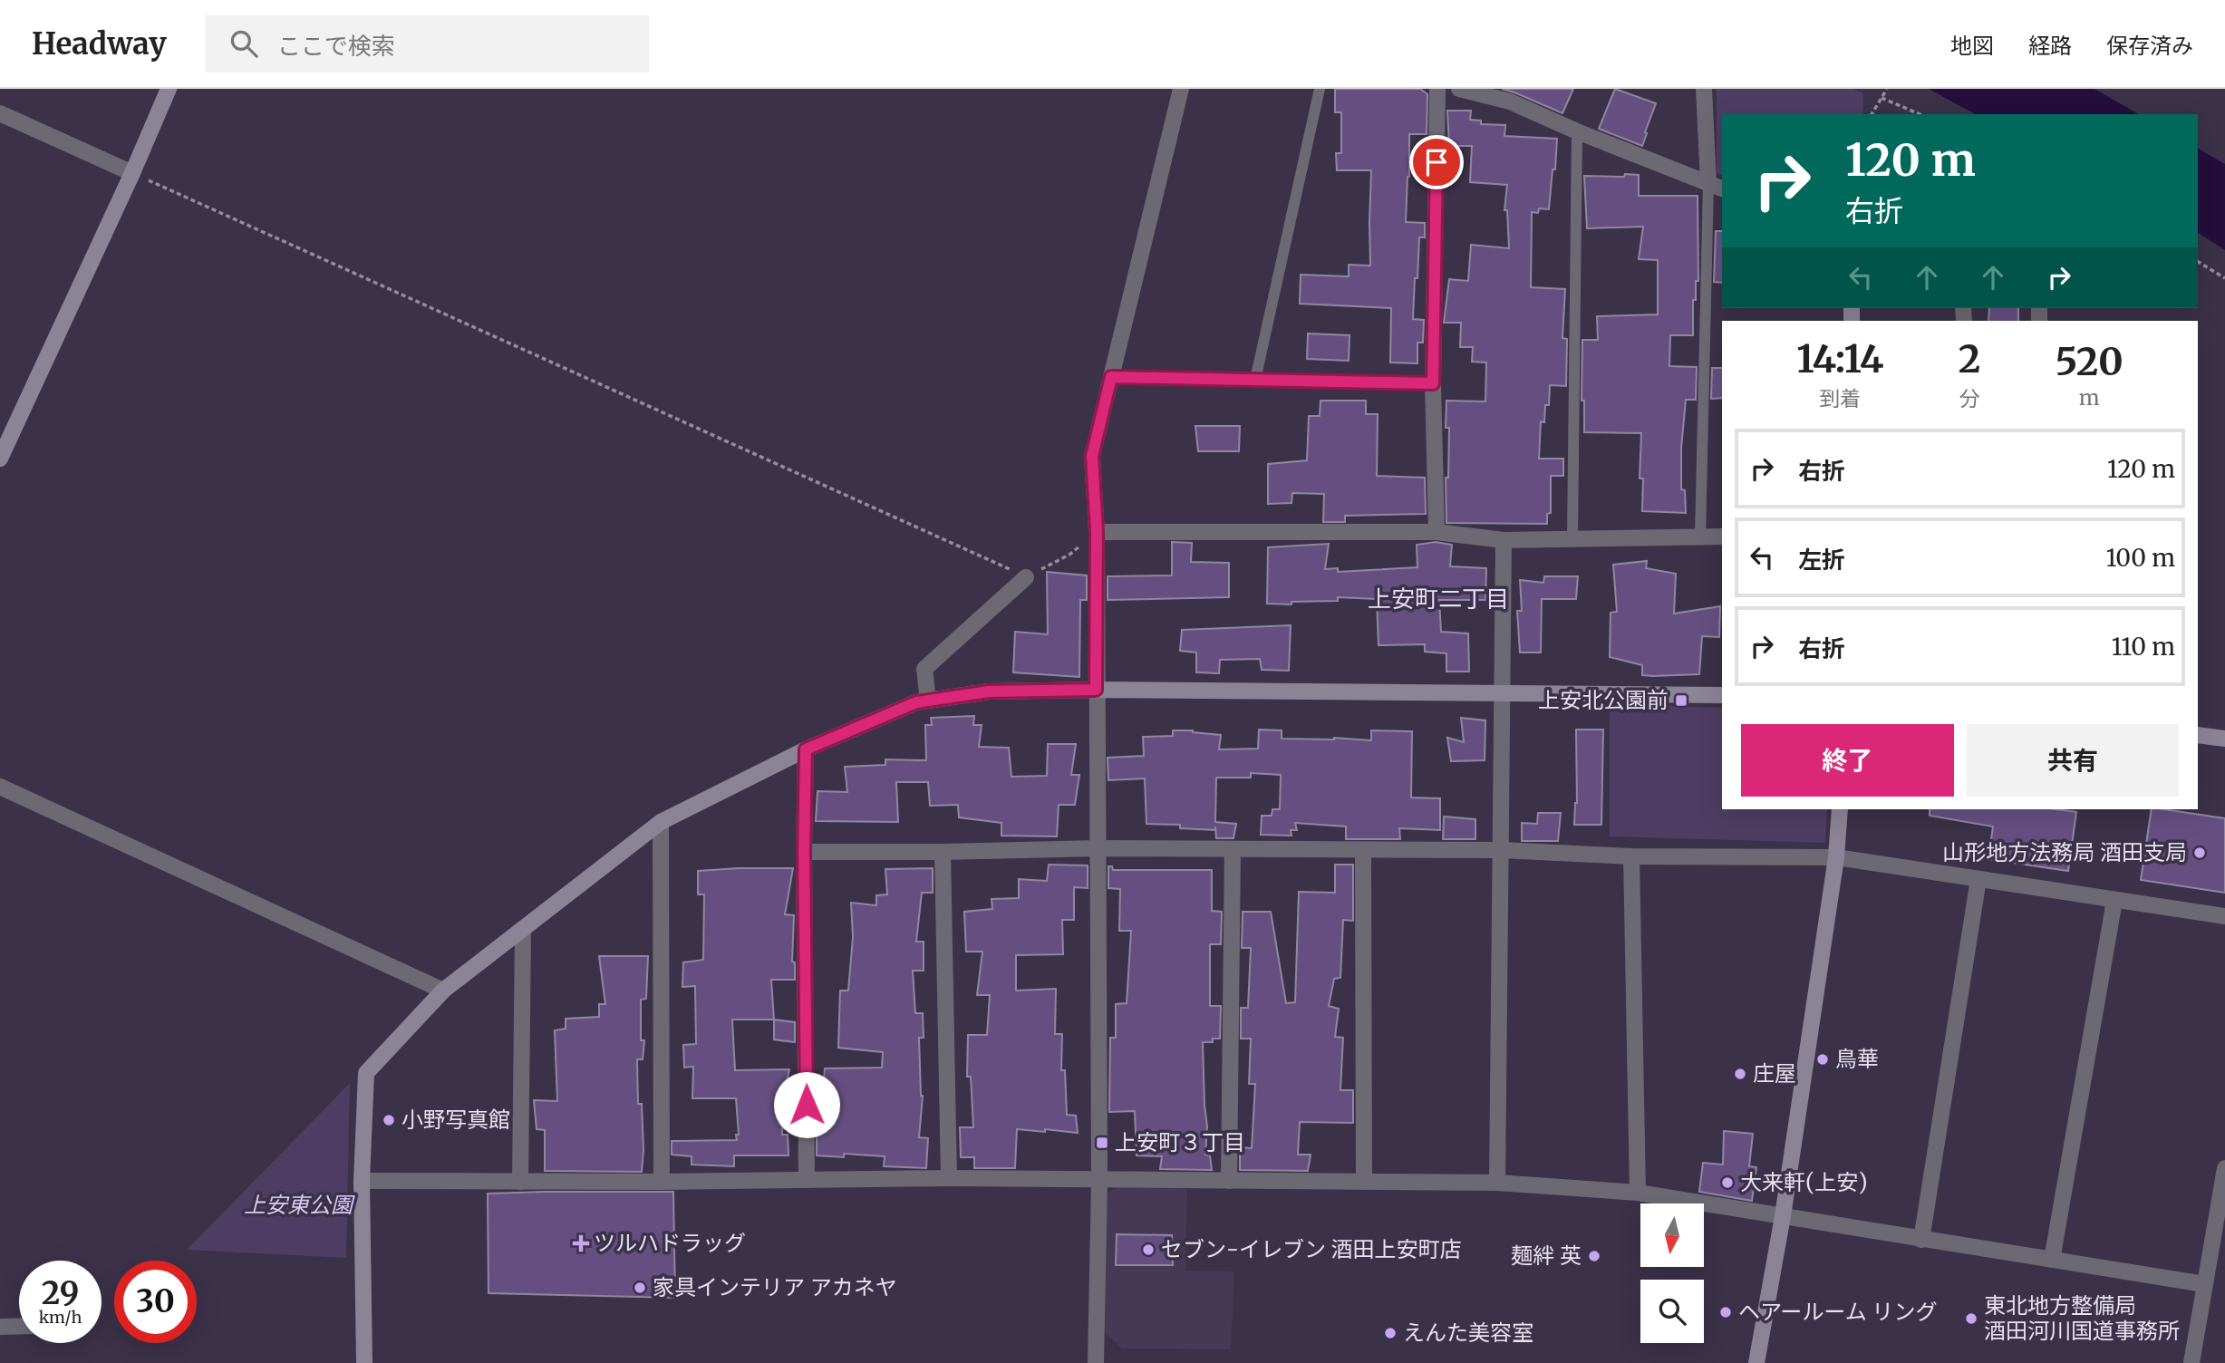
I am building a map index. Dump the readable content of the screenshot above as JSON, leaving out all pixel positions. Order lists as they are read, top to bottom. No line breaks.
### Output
{"districts":["上安町二丁目"],"parks":["上安東公園"],"places":{"transit":["上安北公園前","上安町３丁目"],"other":["山形地方法務局 酒田支局","鳥華","庄屋","小野写真館","大来軒(上安)","セブン-イレブン 酒田上安町店","麺絆 英","家具インテリア アカネヤ","ヘアールーム リング","東北地方整備局 酒田河川国道事務所","えんた美容室"],"health":["ツルハドラッグ"]},"north":"bottom","page":{"header":"Headway","search":"ここで検索","nav":["地図","経路","保存済み"],"turn":["120 m","右折"],"eta":["14:14","到着","2","分","520","m"],"list":[{"name":"右折","value":"120 m"},{"name":"左折","value":"100 m"},{"name":"右折","value":"110 m"}],"buttons":["終了","共有"],"speed":"29 km/h","limit":"30"}}
